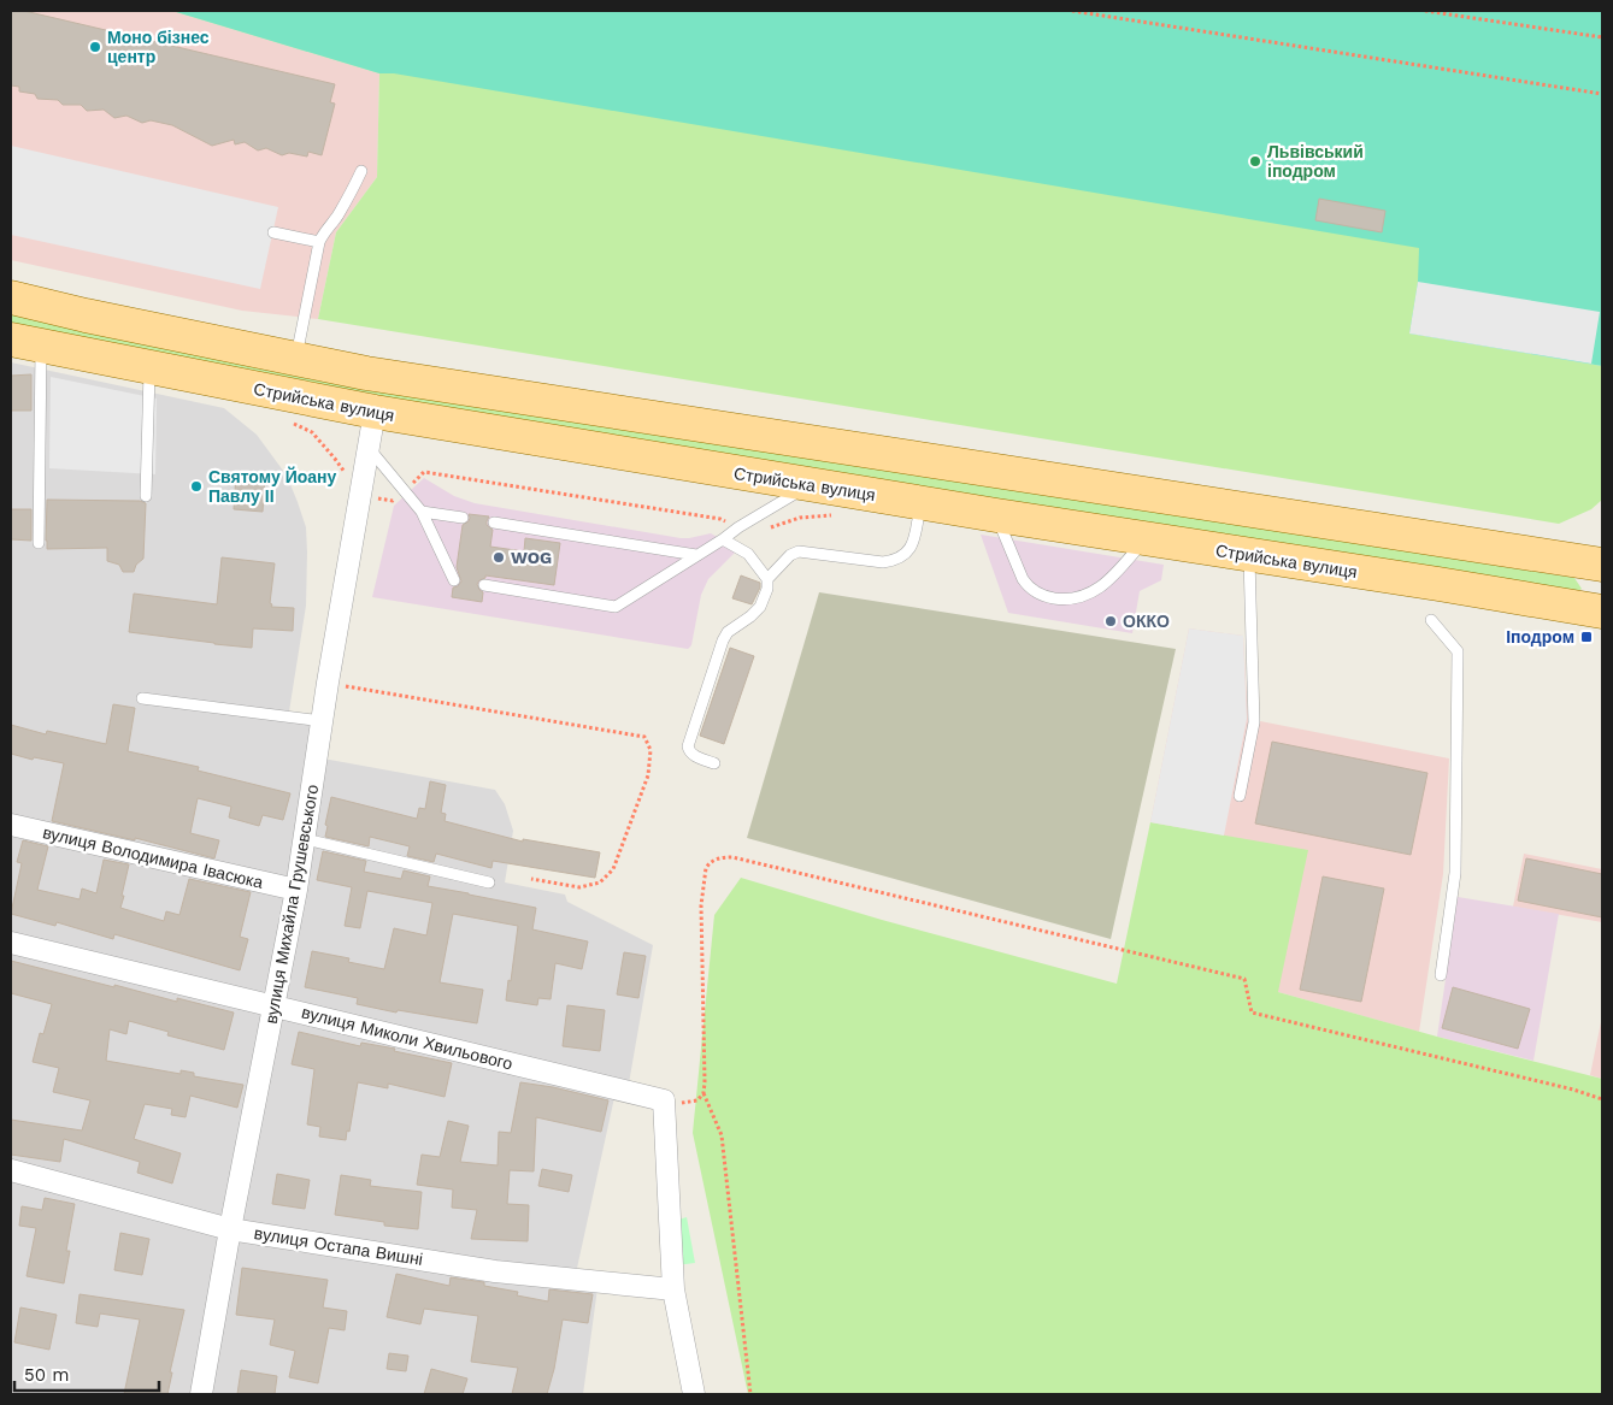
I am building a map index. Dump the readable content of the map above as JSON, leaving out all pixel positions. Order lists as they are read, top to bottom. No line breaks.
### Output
{"streets":{"main road":["Стрийська вулиця"],"street":["вулиця Володимира Івасюка","вулиця Михайла Грушевського","вулиця Миколи Хвильового","вулиця Остапа Вишні"]},"crossings":[["Стрийська вулиця","вулиця Михайла Грушевського"],["вулиця Володимира Івасюка","вулиця Михайла Грушевського"],["вулиця Михайла Грушевського","вулиця Миколи Хвильового"],["вулиця Михайла Грушевського","вулиця Остапа Вишні"]],"places":{"other":["Моно бізнес центр","Львівський іподром","Святому Йоану Павлу ІІ","WOG","ОККО"],"transit":["Іподром"]},"scale_bar":"50 m"}
